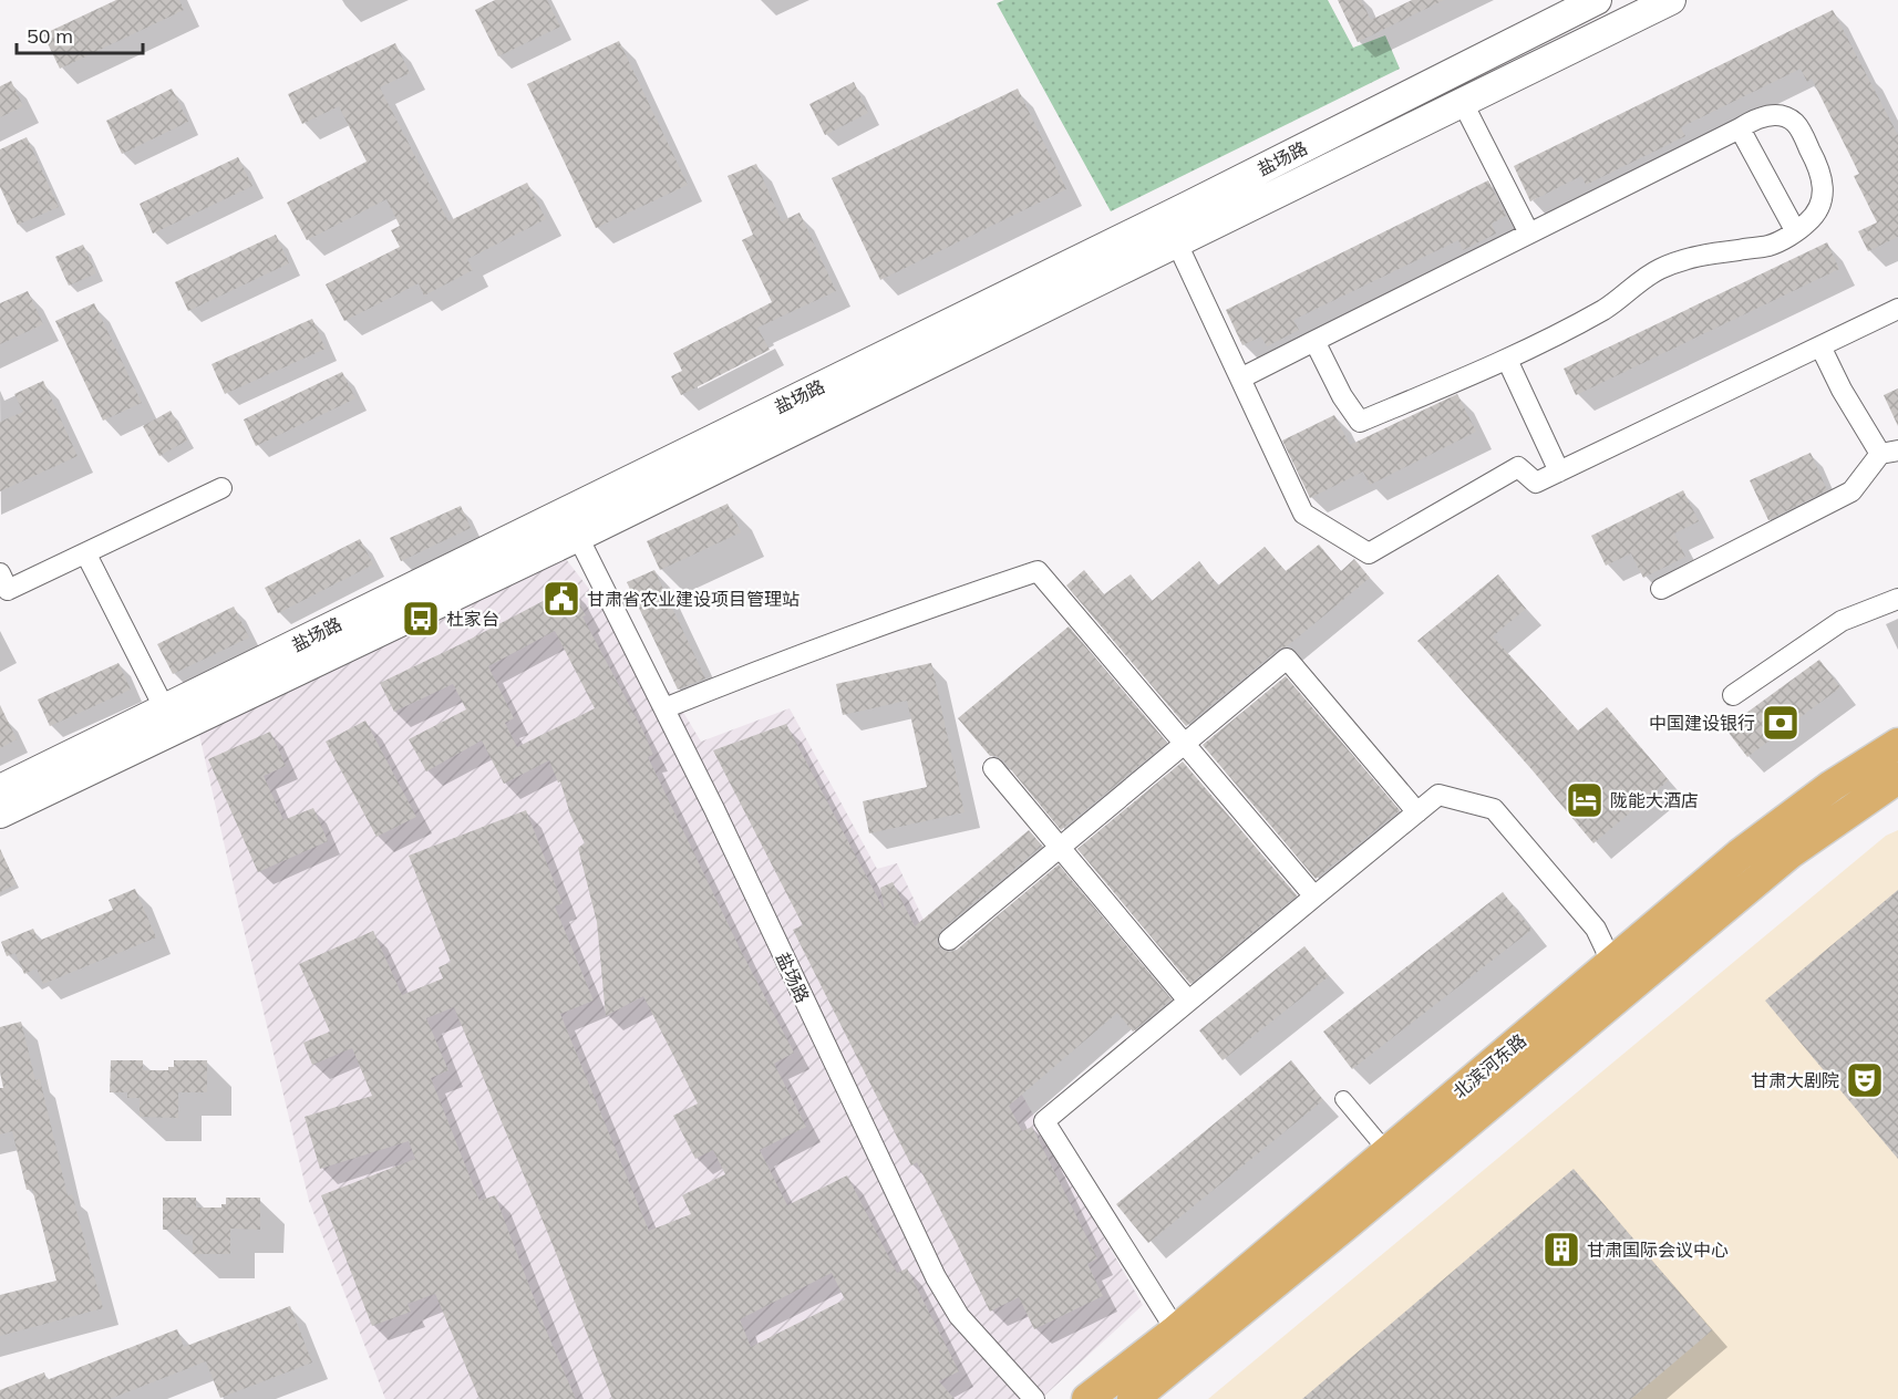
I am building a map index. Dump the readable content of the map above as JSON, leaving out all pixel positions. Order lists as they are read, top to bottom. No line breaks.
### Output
{"streets":{"main road":["盐场路","北滨河东路"]},"places":{"public building":["甘肃省农业建设项目管理站"],"bus stop":["杜家台"],"bank":["中国建设银行"],"hotel":["陇能大酒店"],"theatre":["甘肃大剧院"],"building":["甘肃国际会议中心"]},"scale_bar":"50 m"}
